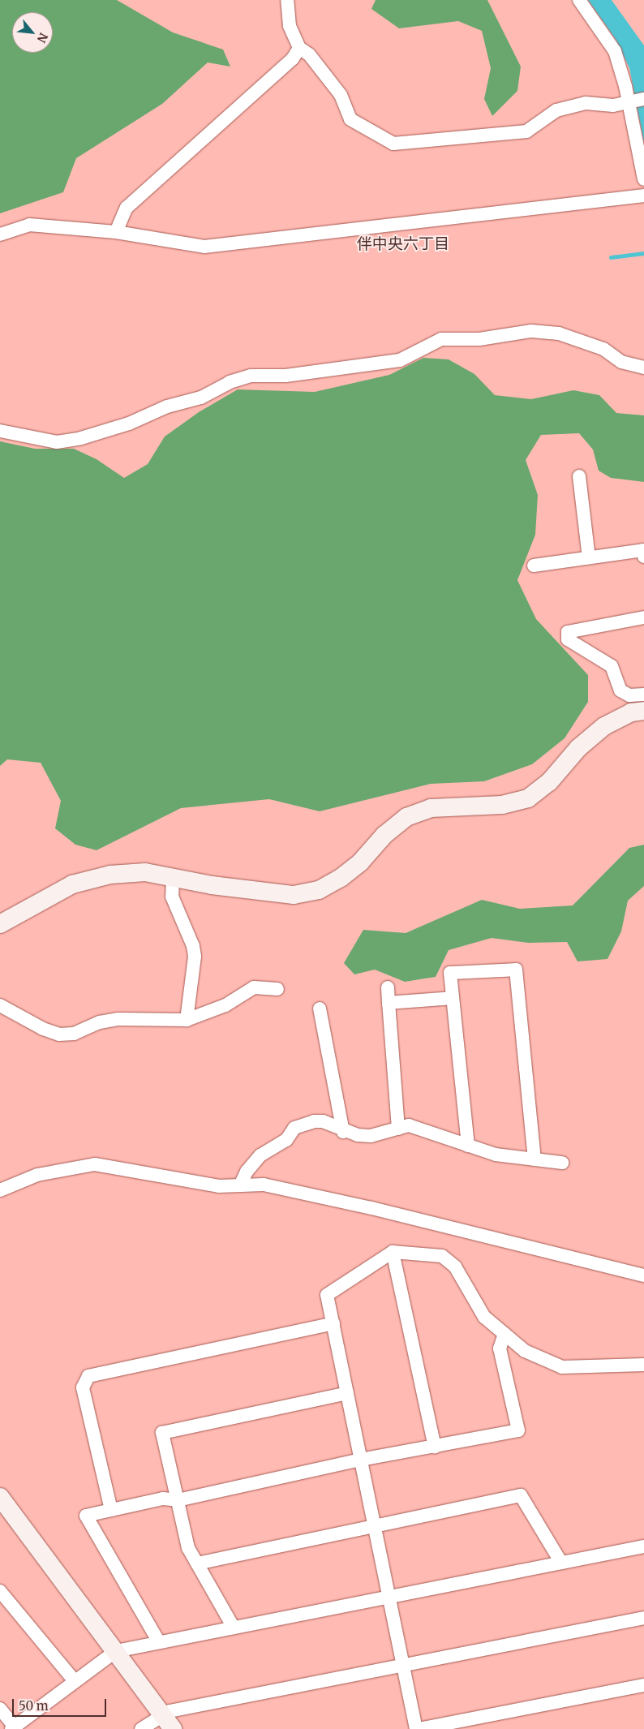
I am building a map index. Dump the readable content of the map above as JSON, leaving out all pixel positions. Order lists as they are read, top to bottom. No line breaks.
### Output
{"districts":["伴中央六丁目"],"scale_bar":"50 m","north":"bottom right"}
